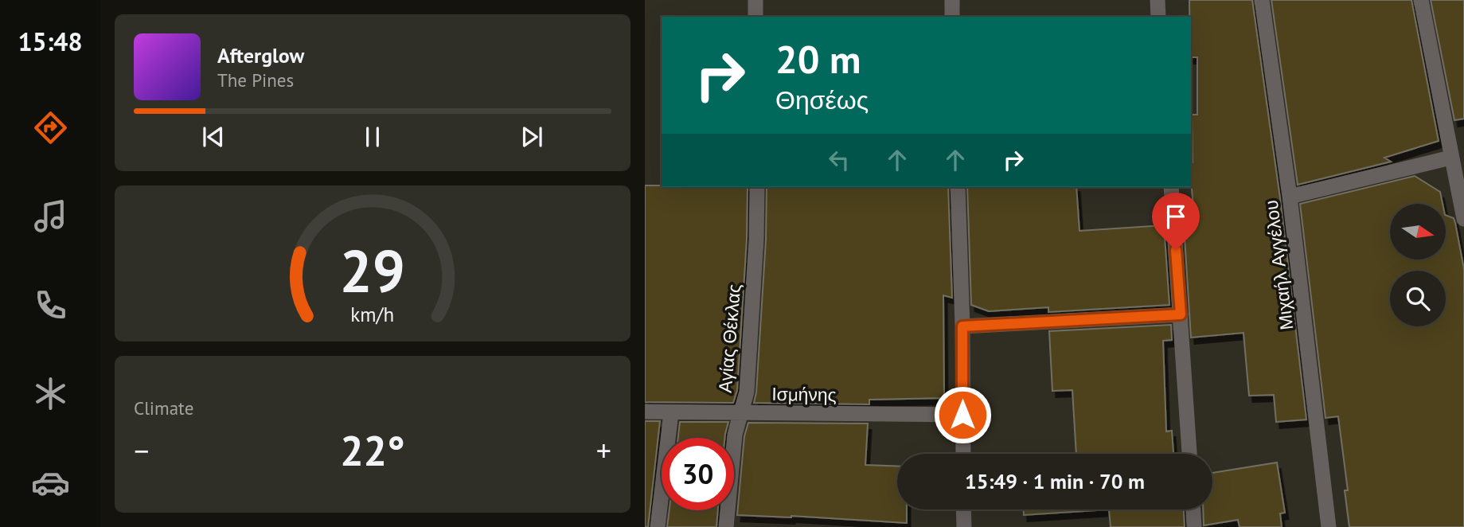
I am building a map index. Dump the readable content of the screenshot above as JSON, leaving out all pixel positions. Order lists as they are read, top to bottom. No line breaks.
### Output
{"streets":{"street":["Μιχαήλ Αγγέλου","Αγίας Θέκλας","Ισμήνης"]},"crossings":[["Αγίας Θέκλας","Ισμήνης"]],"north":"right","page":{"tabs":"15:48","turn":["20 m","Θησέως"],"song":["Afterglow","The Pines"],"tile":"Climate","heat":["−","22°","+"],"limit":"30","trip":"15:49 · 1 min · 70 m","gauge":["29","km/h"]}}
